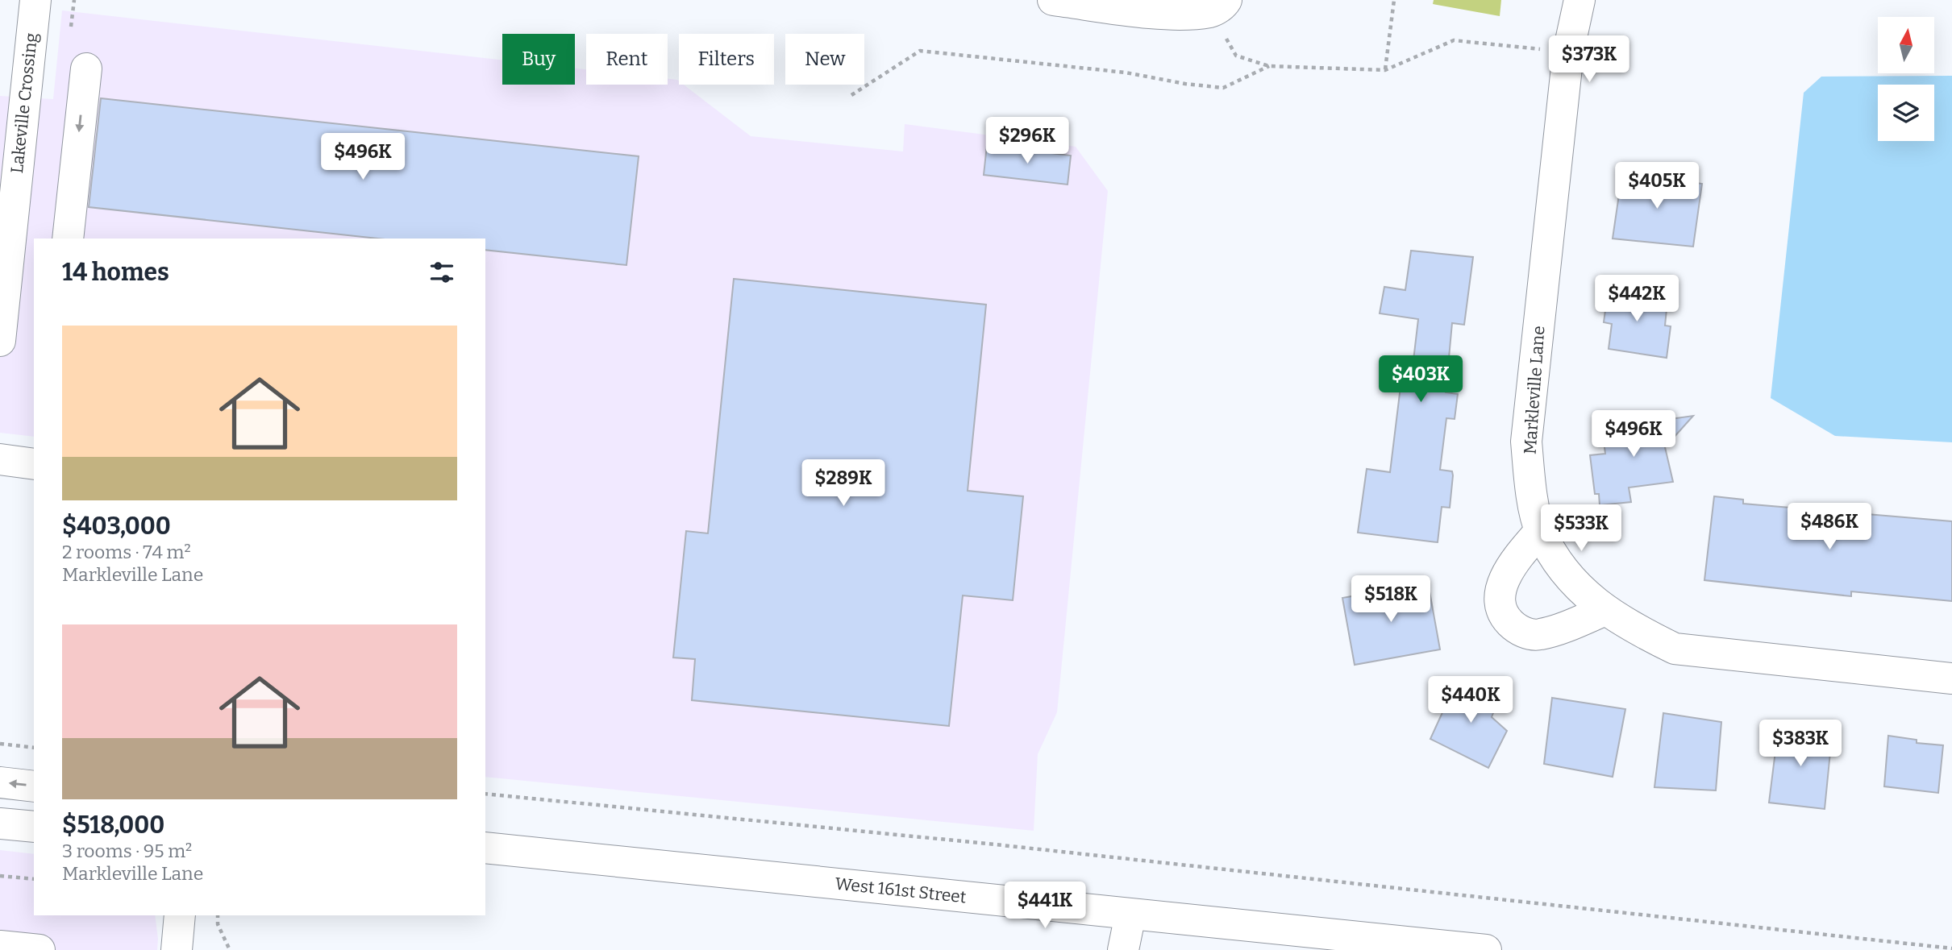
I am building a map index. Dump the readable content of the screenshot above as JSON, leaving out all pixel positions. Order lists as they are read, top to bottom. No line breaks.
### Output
{"streets":{"street":["Lakeville Crossing","Markleville Lane","West 161st Street"]},"north":"top","page":{"chip":["Buy","Rent","Filters","New"],"price":["$373K","$296K","$496K","$405K","$442K","$403K","$496K","$289K","$486K","$533K","$518K","$440K","$383K","$441K"],"heading":"14 homes","list":[{"name":"$403,000","note":"2 rooms · 74 m² · Markleville Lane"},{"name":"$518,000","note":"3 rooms · 95 m² · Markleville Lane"}]}}
